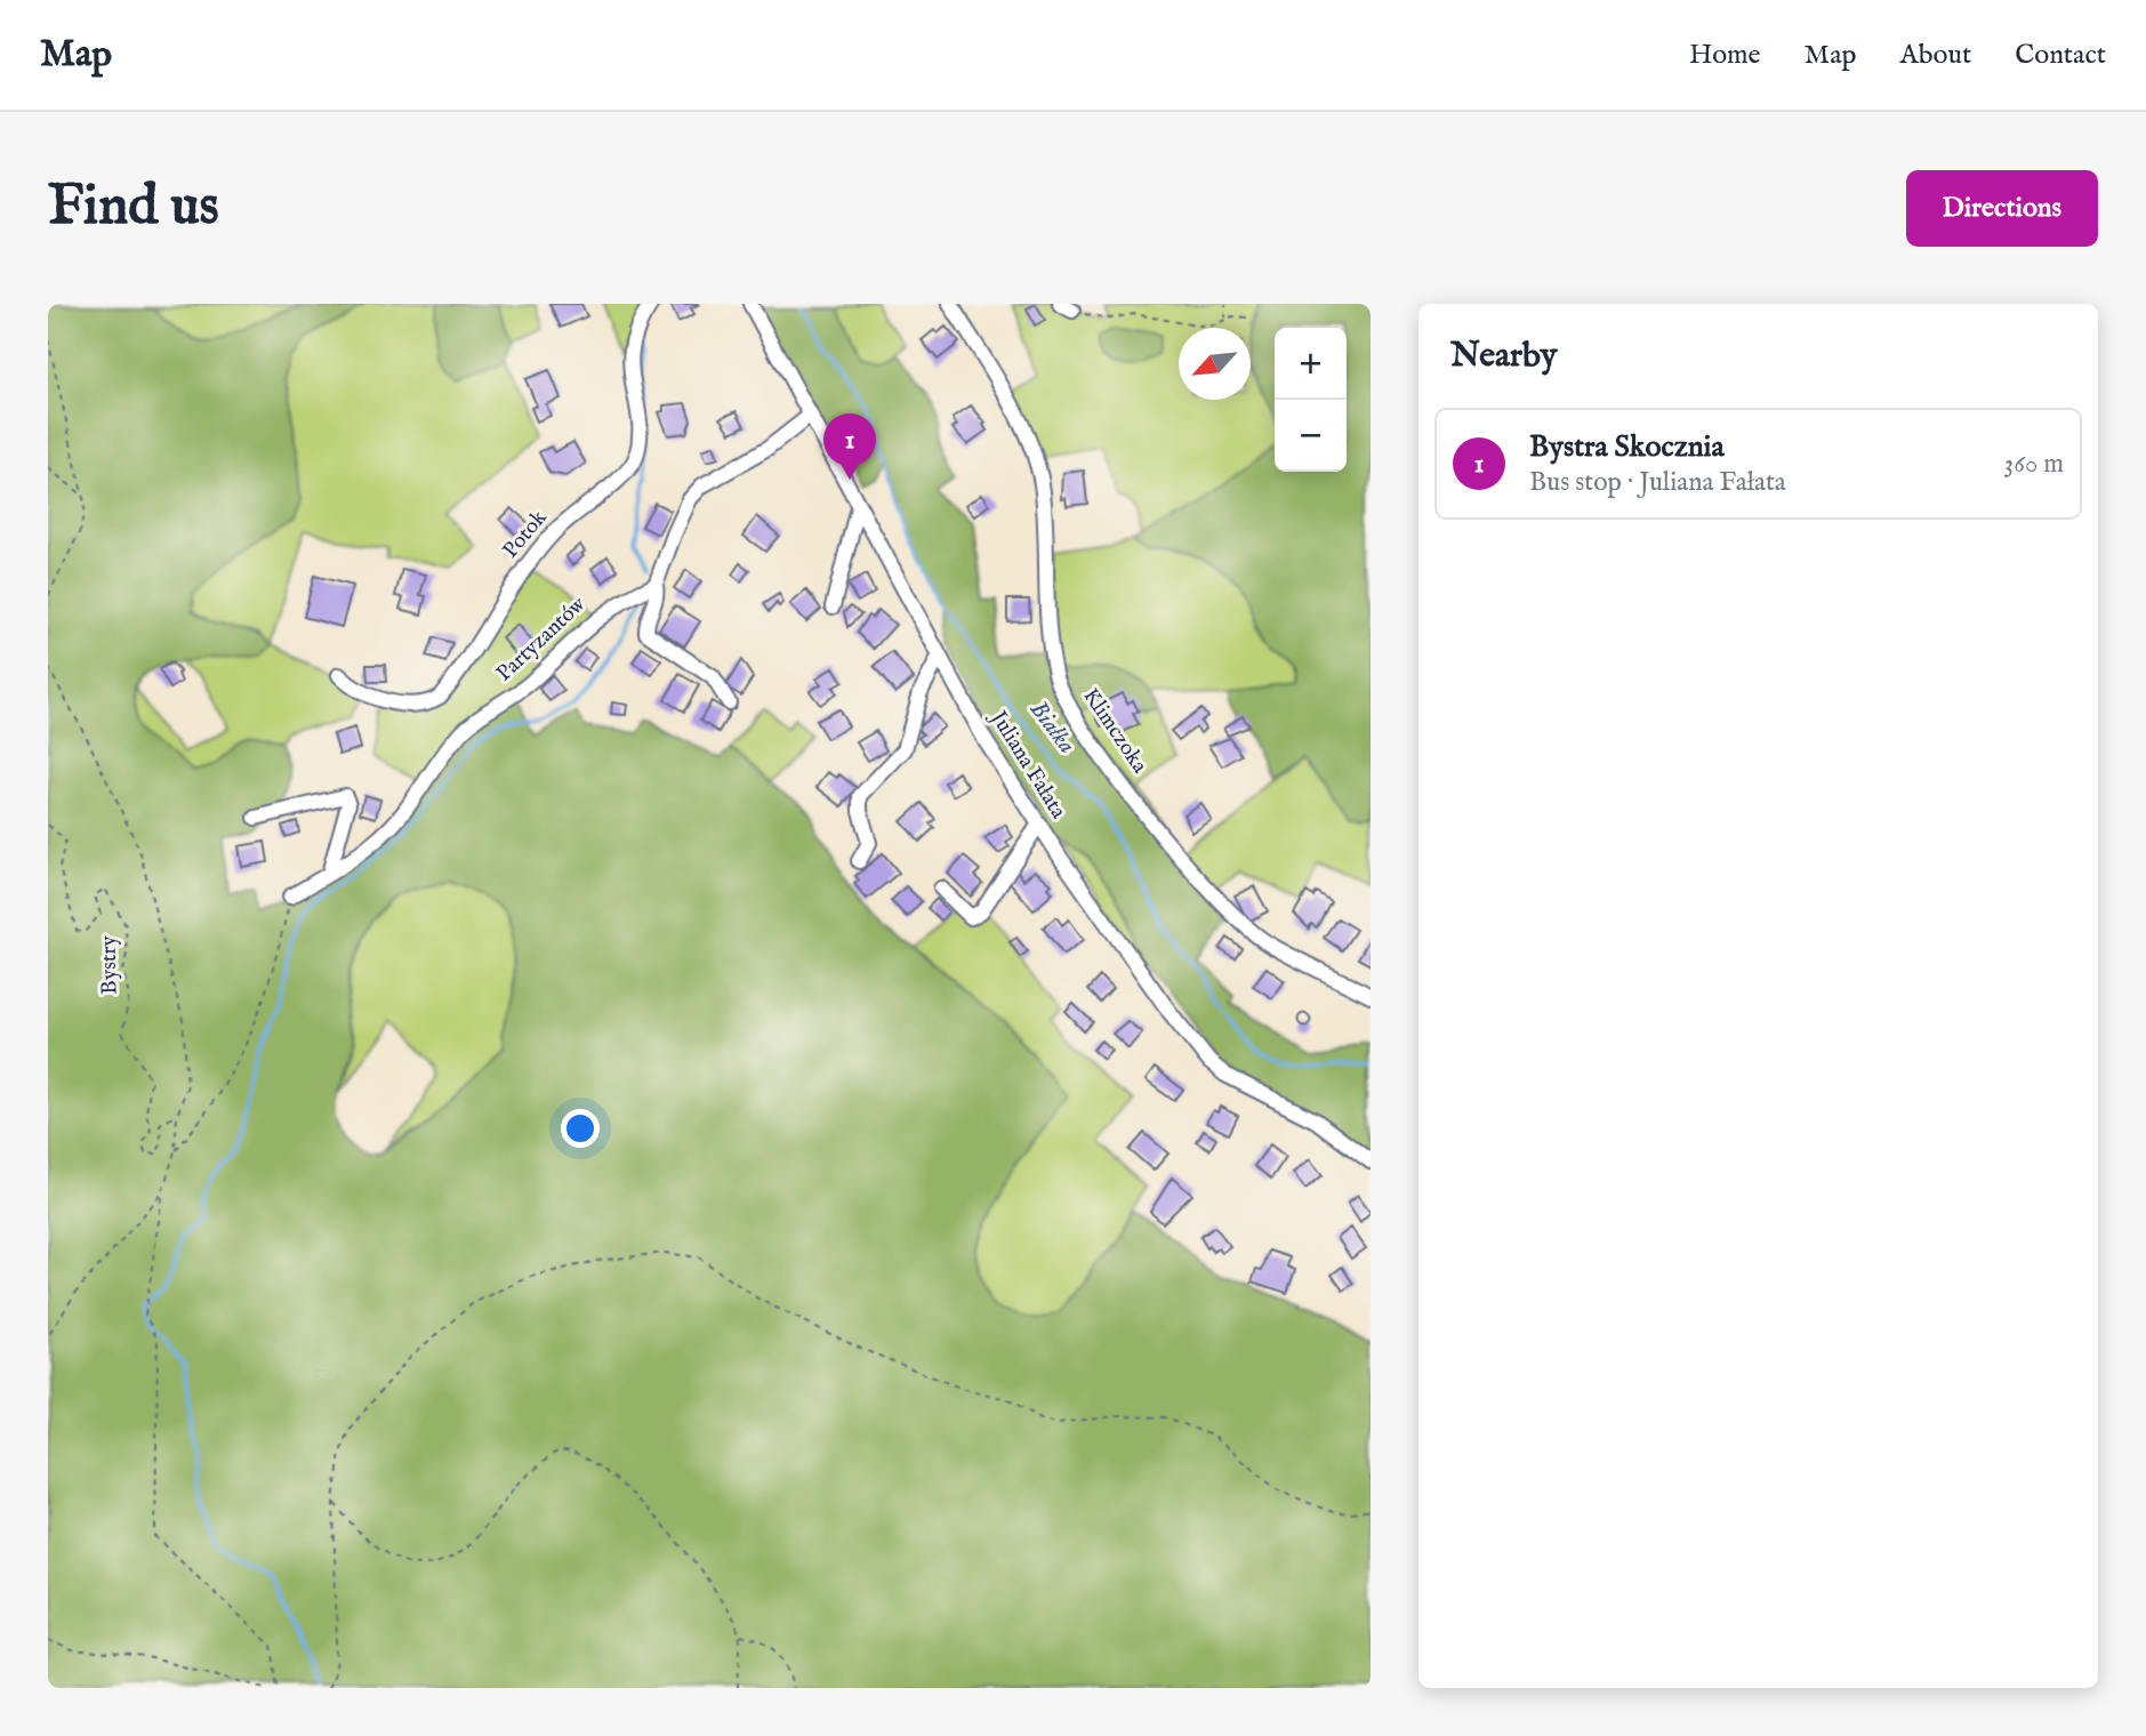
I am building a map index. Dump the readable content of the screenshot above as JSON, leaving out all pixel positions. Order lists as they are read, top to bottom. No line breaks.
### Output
{"streets":{"street":["Potok","Partyzantów","Klimczoka","Juliana Fałata"],"path":["Bystry"]},"water":["Białka"],"north":"bottom left","page":{"header":"Map","nav":["Home","Map","About","Contact"],"buttons":"Directions","title":"Find us","heading":"Nearby","map_buttons":["+","−"],"list":[{"mark":"1","name":"Bystra Skocznia","note":"Bus stop · Juliana Fałata","value":"360 m"}],"pins":"1"}}
